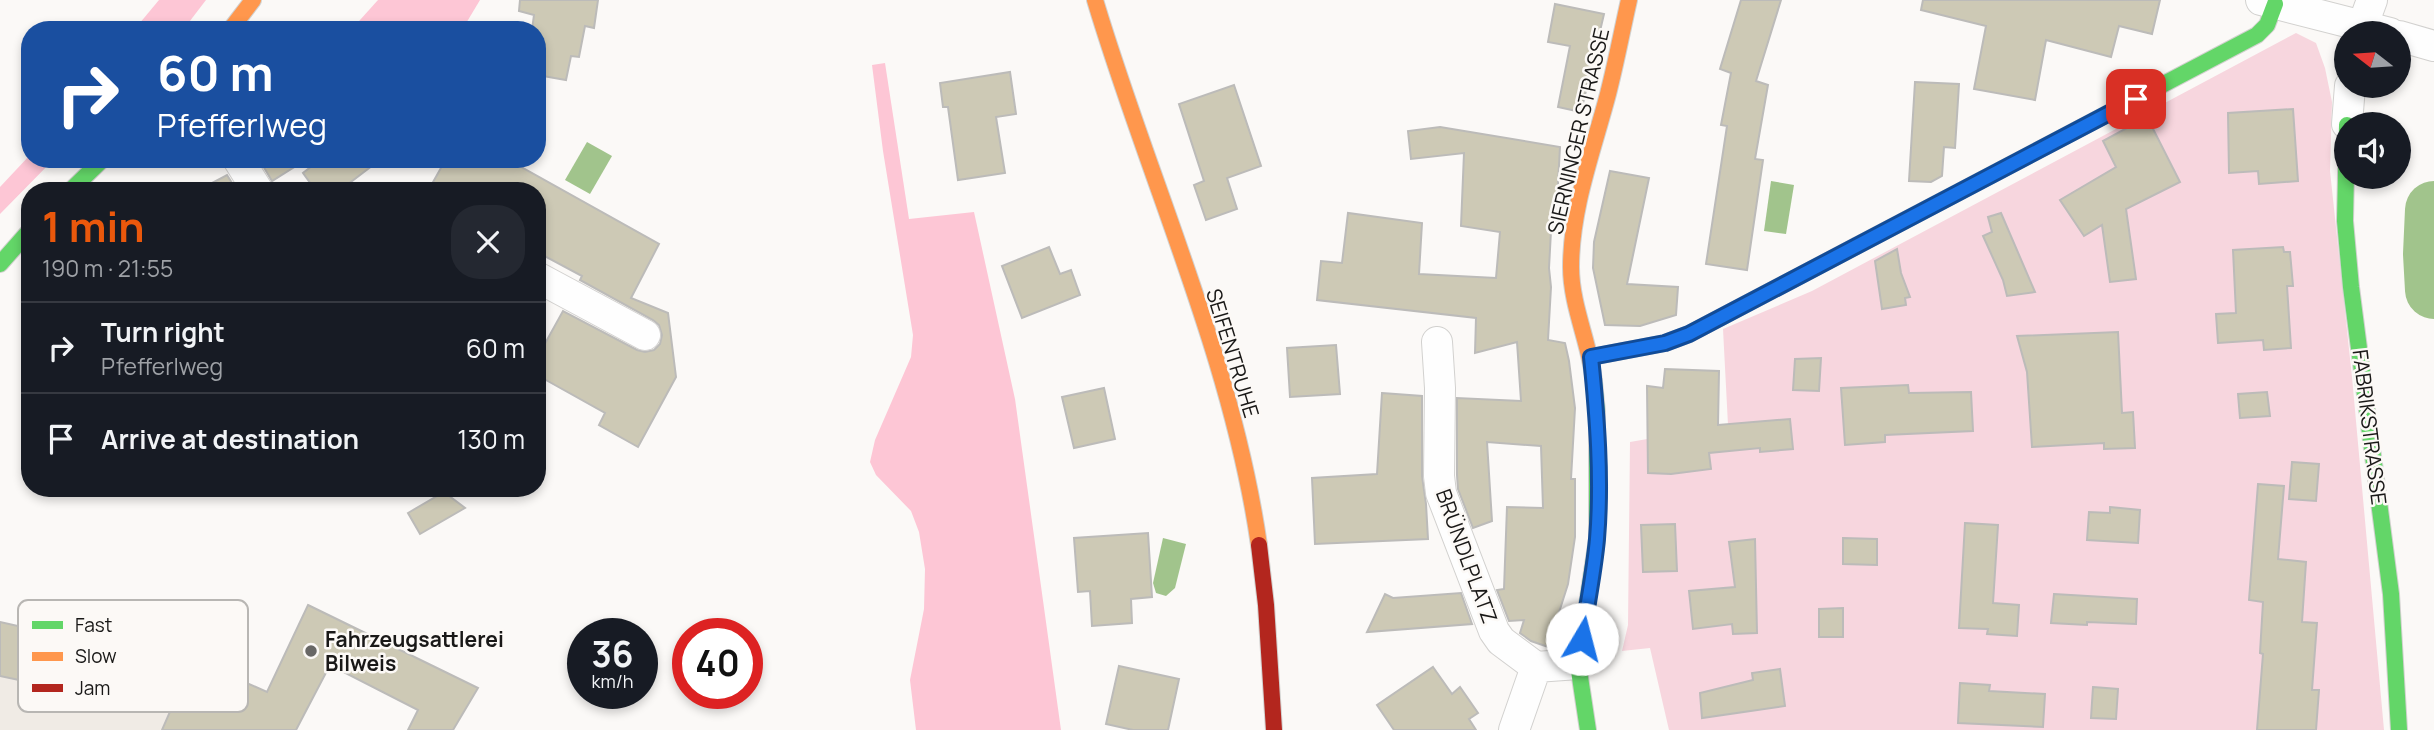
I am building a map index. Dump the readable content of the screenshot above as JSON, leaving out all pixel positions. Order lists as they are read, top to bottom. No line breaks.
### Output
{"streets":{"street":["SIERNINGER STRASSE","SEIFENTRUHE","FABRIKSTRASSE","BRÜNDLPLATZ"]},"places":["Fahrzeugsattlerei Bilweis"],"legend":["Fast","Slow","Jam"],"north":"left","page":{"turn":["60 m","Pfefferlweg"],"heading":["1 min","190 m · 21:55"],"list":[{"name":"Turn right","note":"Pfefferlweg","value":"60 m"},{"name":"Arrive at destination","value":"130 m"}],"speed":"36 km/h","limit":"40"}}
